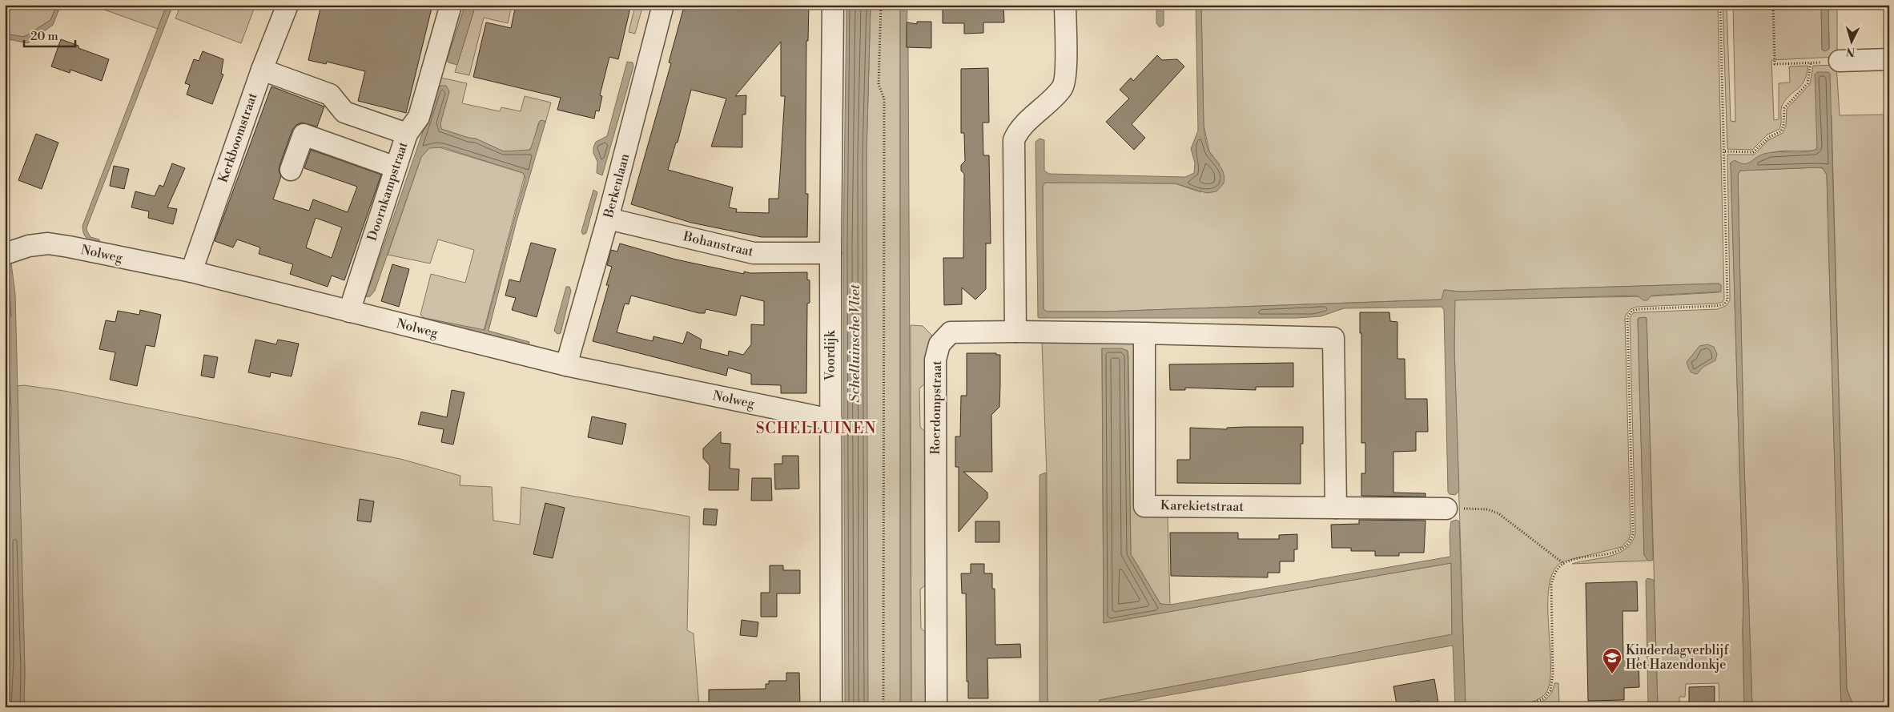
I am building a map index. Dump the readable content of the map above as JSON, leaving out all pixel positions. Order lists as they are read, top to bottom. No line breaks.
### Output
{"streets":{"street":["Kerkboomstraat","Berkenlaan","Doornkampstraat","Bohanstraat","Nolweg","Voordijk","Roerdompstraat","Karekietstraat"]},"crossings":[["Kerkboomstraat","Nolweg"],["Berkenlaan","Bohanstraat"],["Berkenlaan","Nolweg"],["Doornkampstraat","Nolweg"],["Bohanstraat","Voordijk"],["Nolweg","Voordijk"]],"districts":["SCHELLUINEN"],"water":["Schelluinsche Vliet"],"places":{"school or university":["Kinderdagverblijf Het Hazendonkje"]},"scale_bar":"20 m","north":"bottom"}
